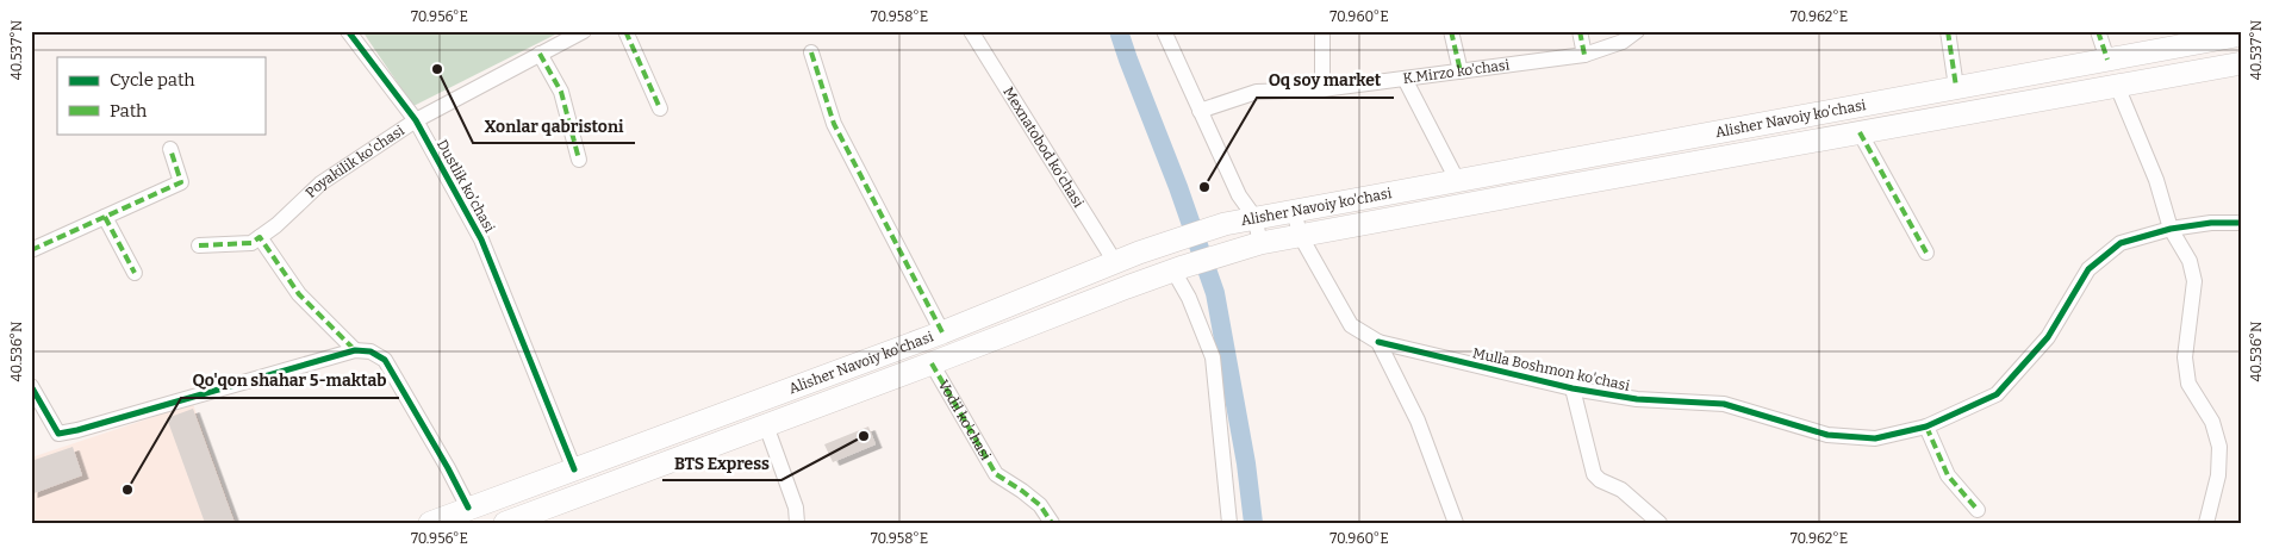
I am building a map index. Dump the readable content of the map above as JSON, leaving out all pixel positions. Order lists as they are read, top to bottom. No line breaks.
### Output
{"streets":{"main road":["Alisher Navoiy ko'chasi"],"street":["K.Mirzo ko'chasi","Mexnatobod ko'chasi","Poyakilik ko'chasi","Dustlik ko'chasi","Mulla Boshmon ko'chasi","Vodil ko'chasi"]},"crossings":[["Alisher Navoiy ko'chasi","Mexnatobod ko'chasi"],["Alisher Navoiy ko'chasi","Dustlik ko'chasi"],["Alisher Navoiy ko'chasi","Vodil ko'chasi"],["Poyakilik ko'chasi","Dustlik ko'chasi"]],"places":["Xonlar qabristoni","Oq soy market","BTS Express","Qo'qon shahar 5-maktab"],"legend":["Cycle path","Path"],"coordinates":["70.956°E","70.958°E","70.960°E","70.962°E","40.537°N","40.536°N"]}
